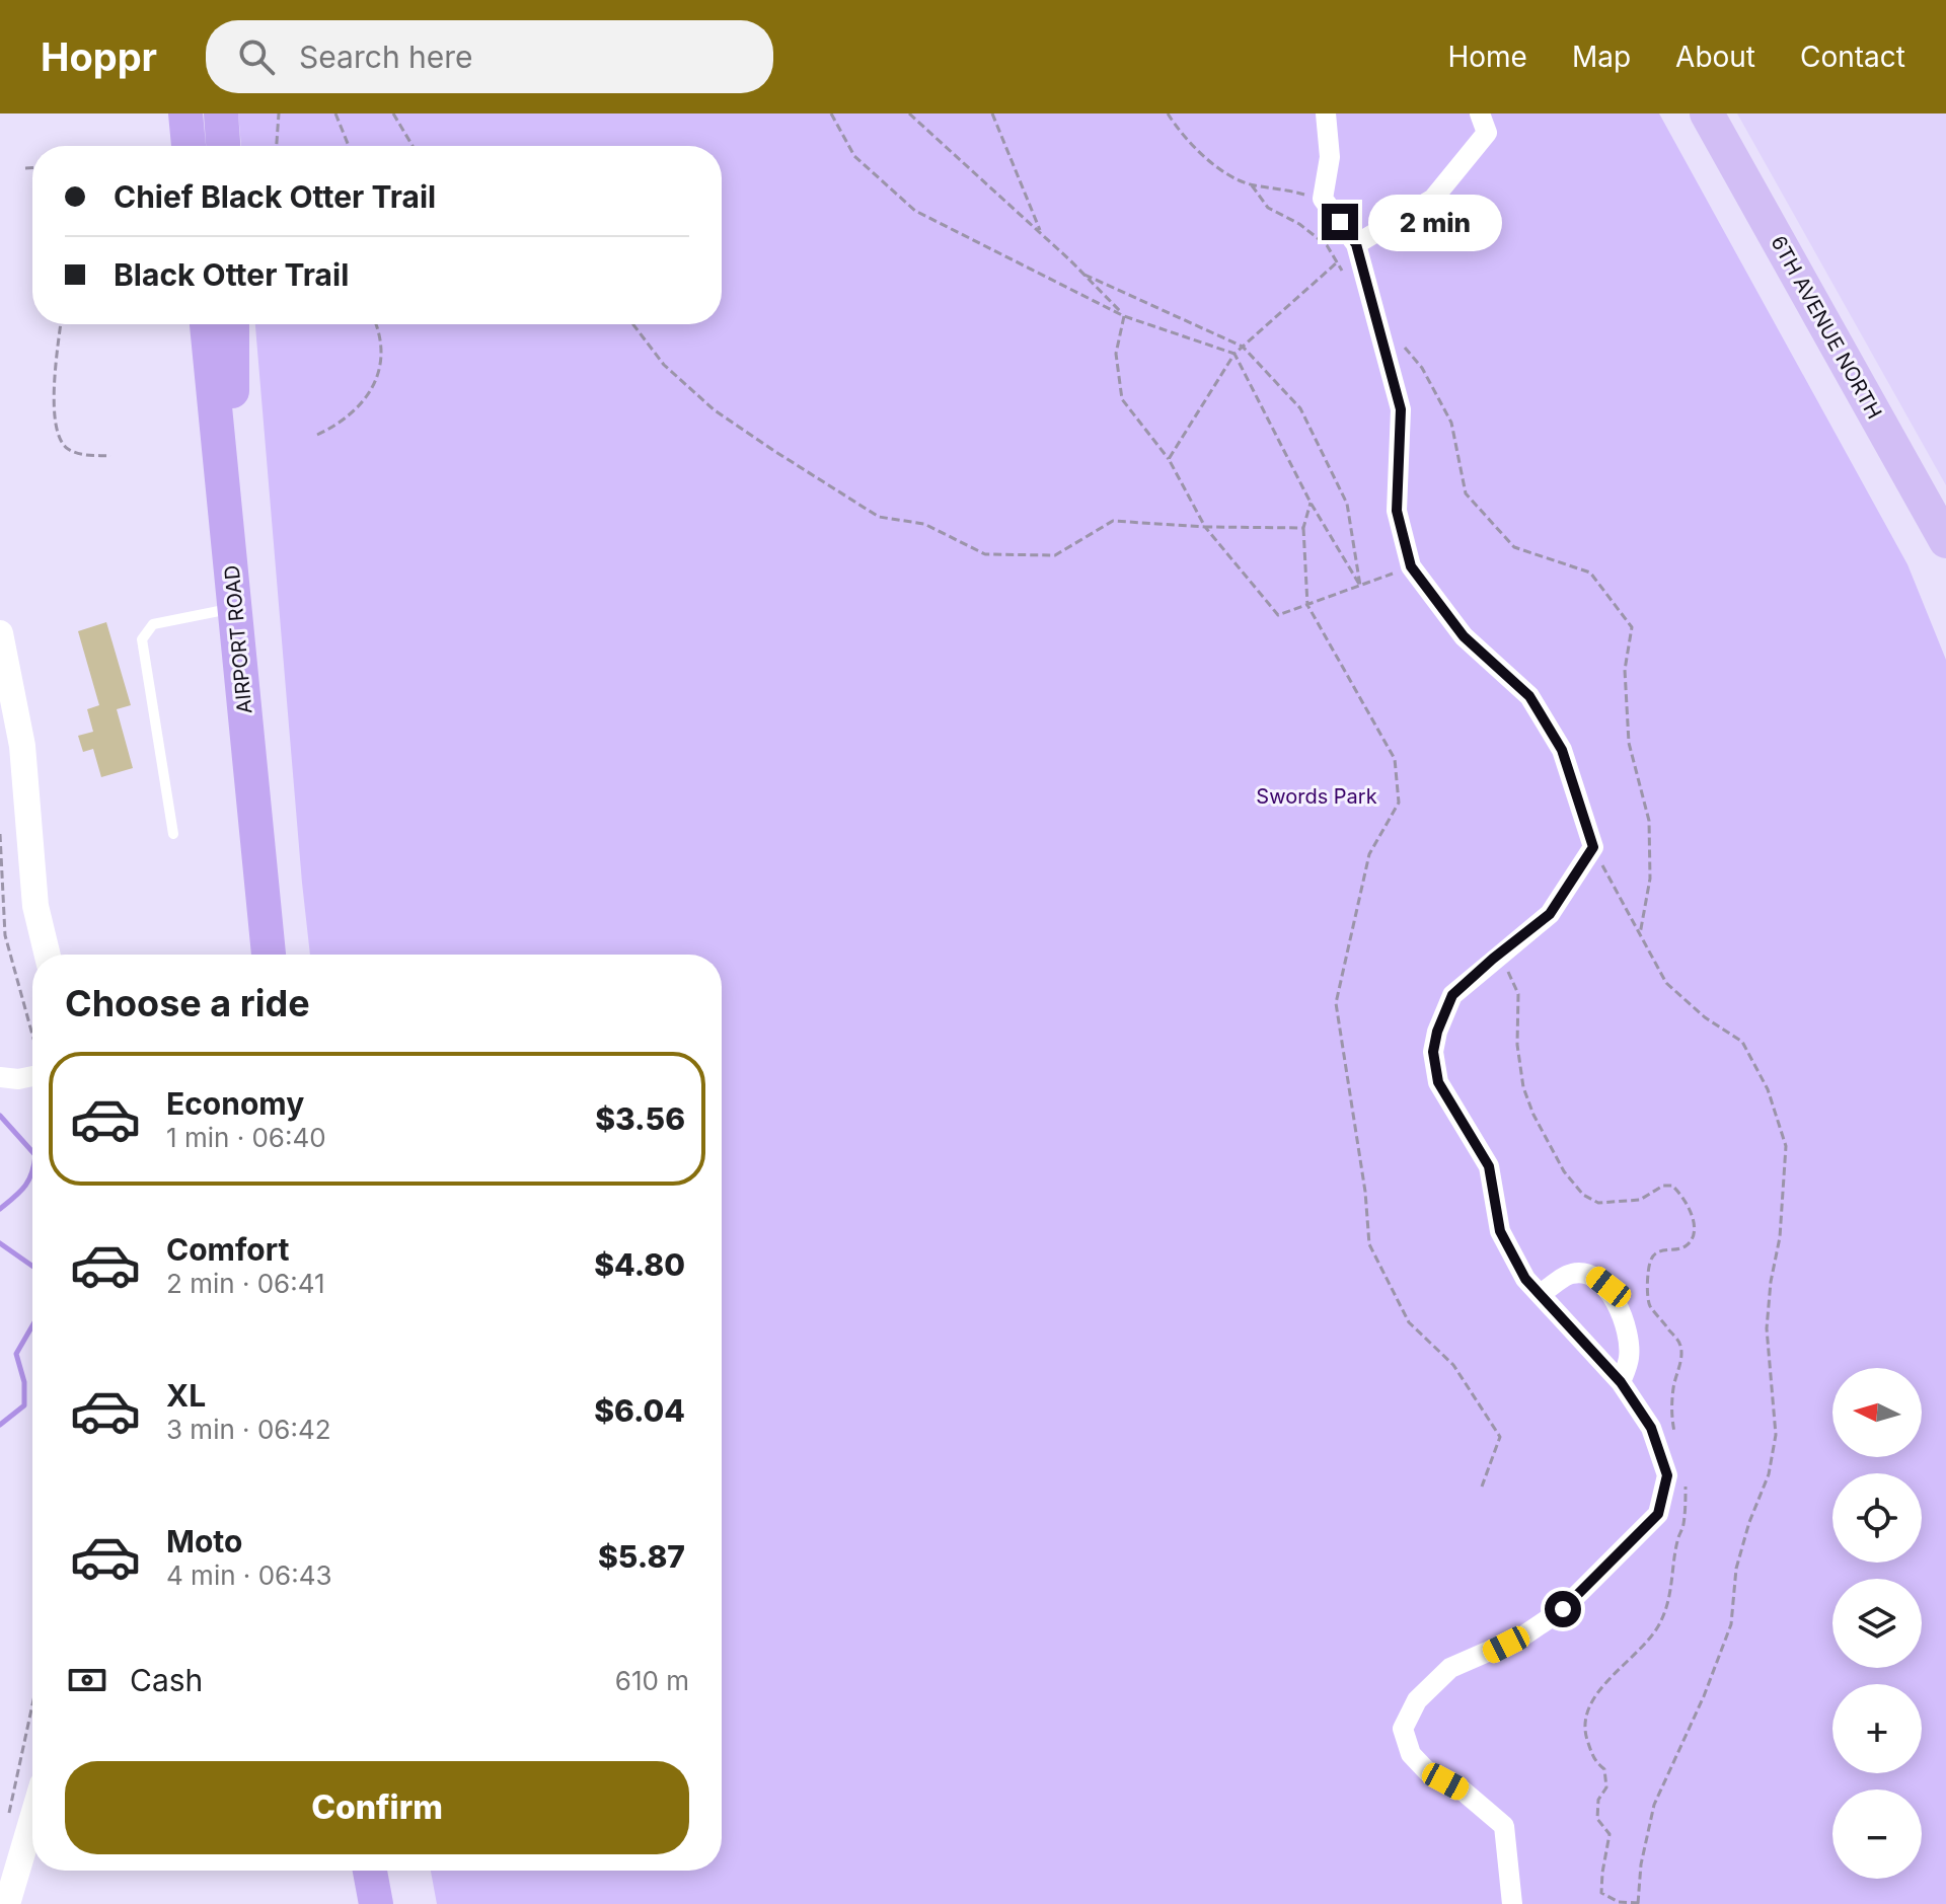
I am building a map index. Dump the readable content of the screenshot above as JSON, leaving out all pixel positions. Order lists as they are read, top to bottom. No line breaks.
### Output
{"streets":{"highway":["AIRPORT ROAD"],"main road":["6TH AVENUE NORTH"]},"parks":["Swords Park"],"north":"left","page":{"header":"Hoppr","search":"Search here","nav":["Home","Map","About","Contact"],"banner":["Chief Black Otter Trail","Black Otter Trail"],"bubble":"2 min","heading":"Choose a ride","list":[{"name":"Economy","note":"1 min · 06:40","value":"$3.56"},{"name":"Comfort","note":"2 min · 06:41","value":"$4.80"},{"name":"XL","note":"3 min · 06:42","value":"$6.04"},{"name":"Moto","note":"4 min · 06:43","value":"$5.87"}],"map_buttons":["+","−"],"pay":["Cash","610 m"],"buttons":"Confirm"}}
